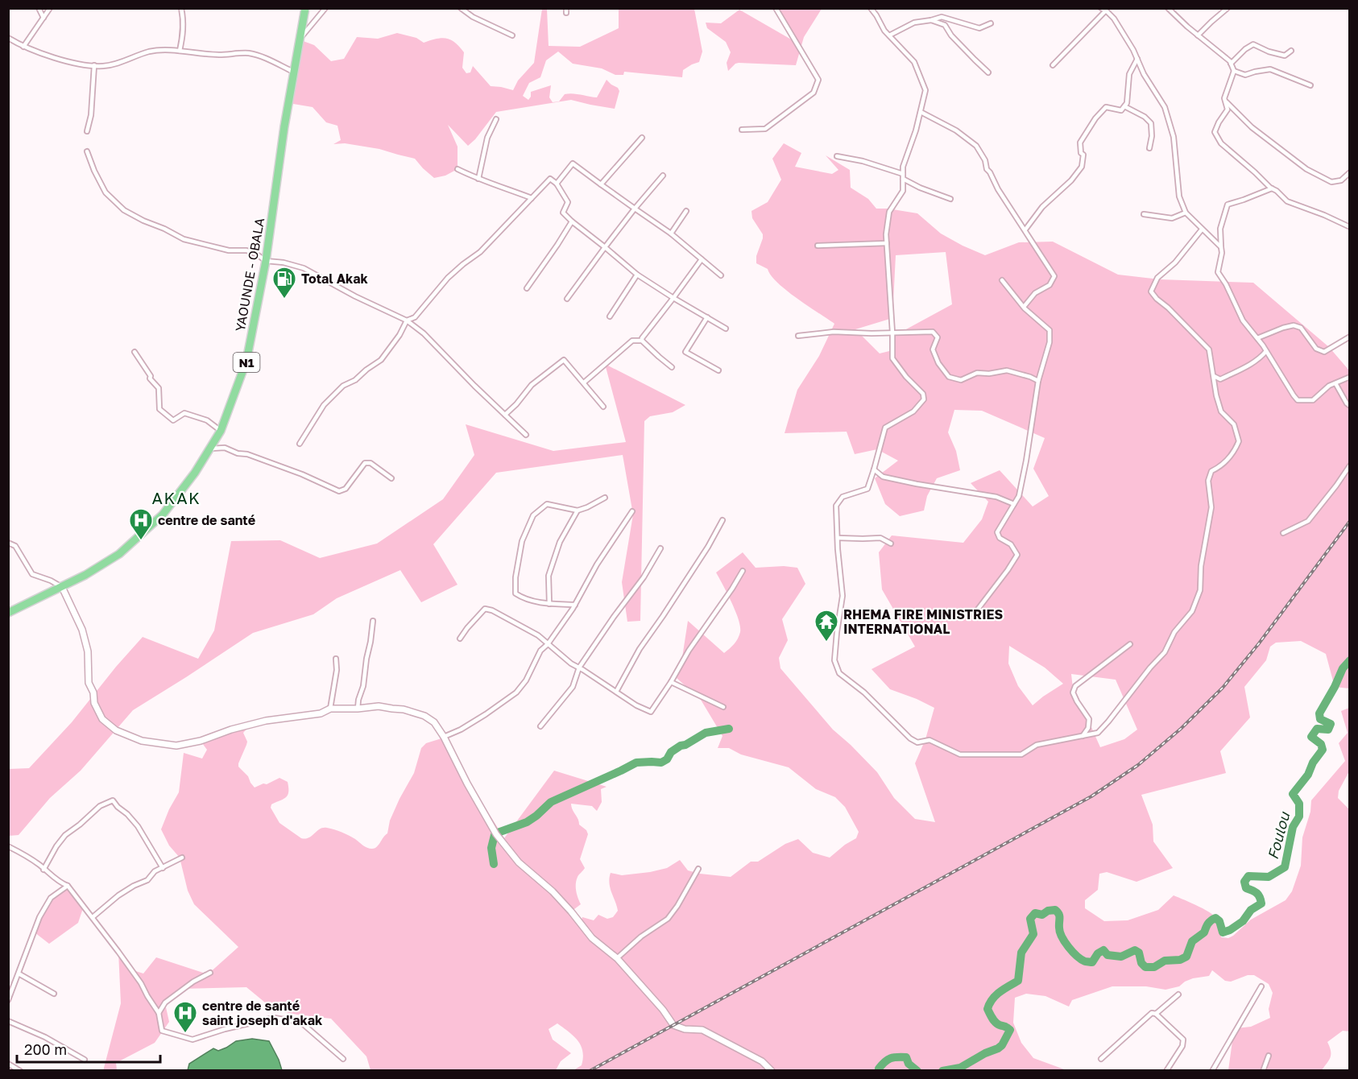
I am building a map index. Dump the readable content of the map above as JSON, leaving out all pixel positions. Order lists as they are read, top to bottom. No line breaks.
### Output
{"streets":{"highway":["YAOUNDE - OBALA","N1"]},"districts":["AKAK"],"water":["Foulou"],"places":{"fuel station":["Total Akak"],"hospital":["centre de santé","centre de santé saint joseph d'akak"],"temple":["RHEMA FIRE MINISTRIES INTERNATIONAL"]},"scale_bar":"200 m"}
